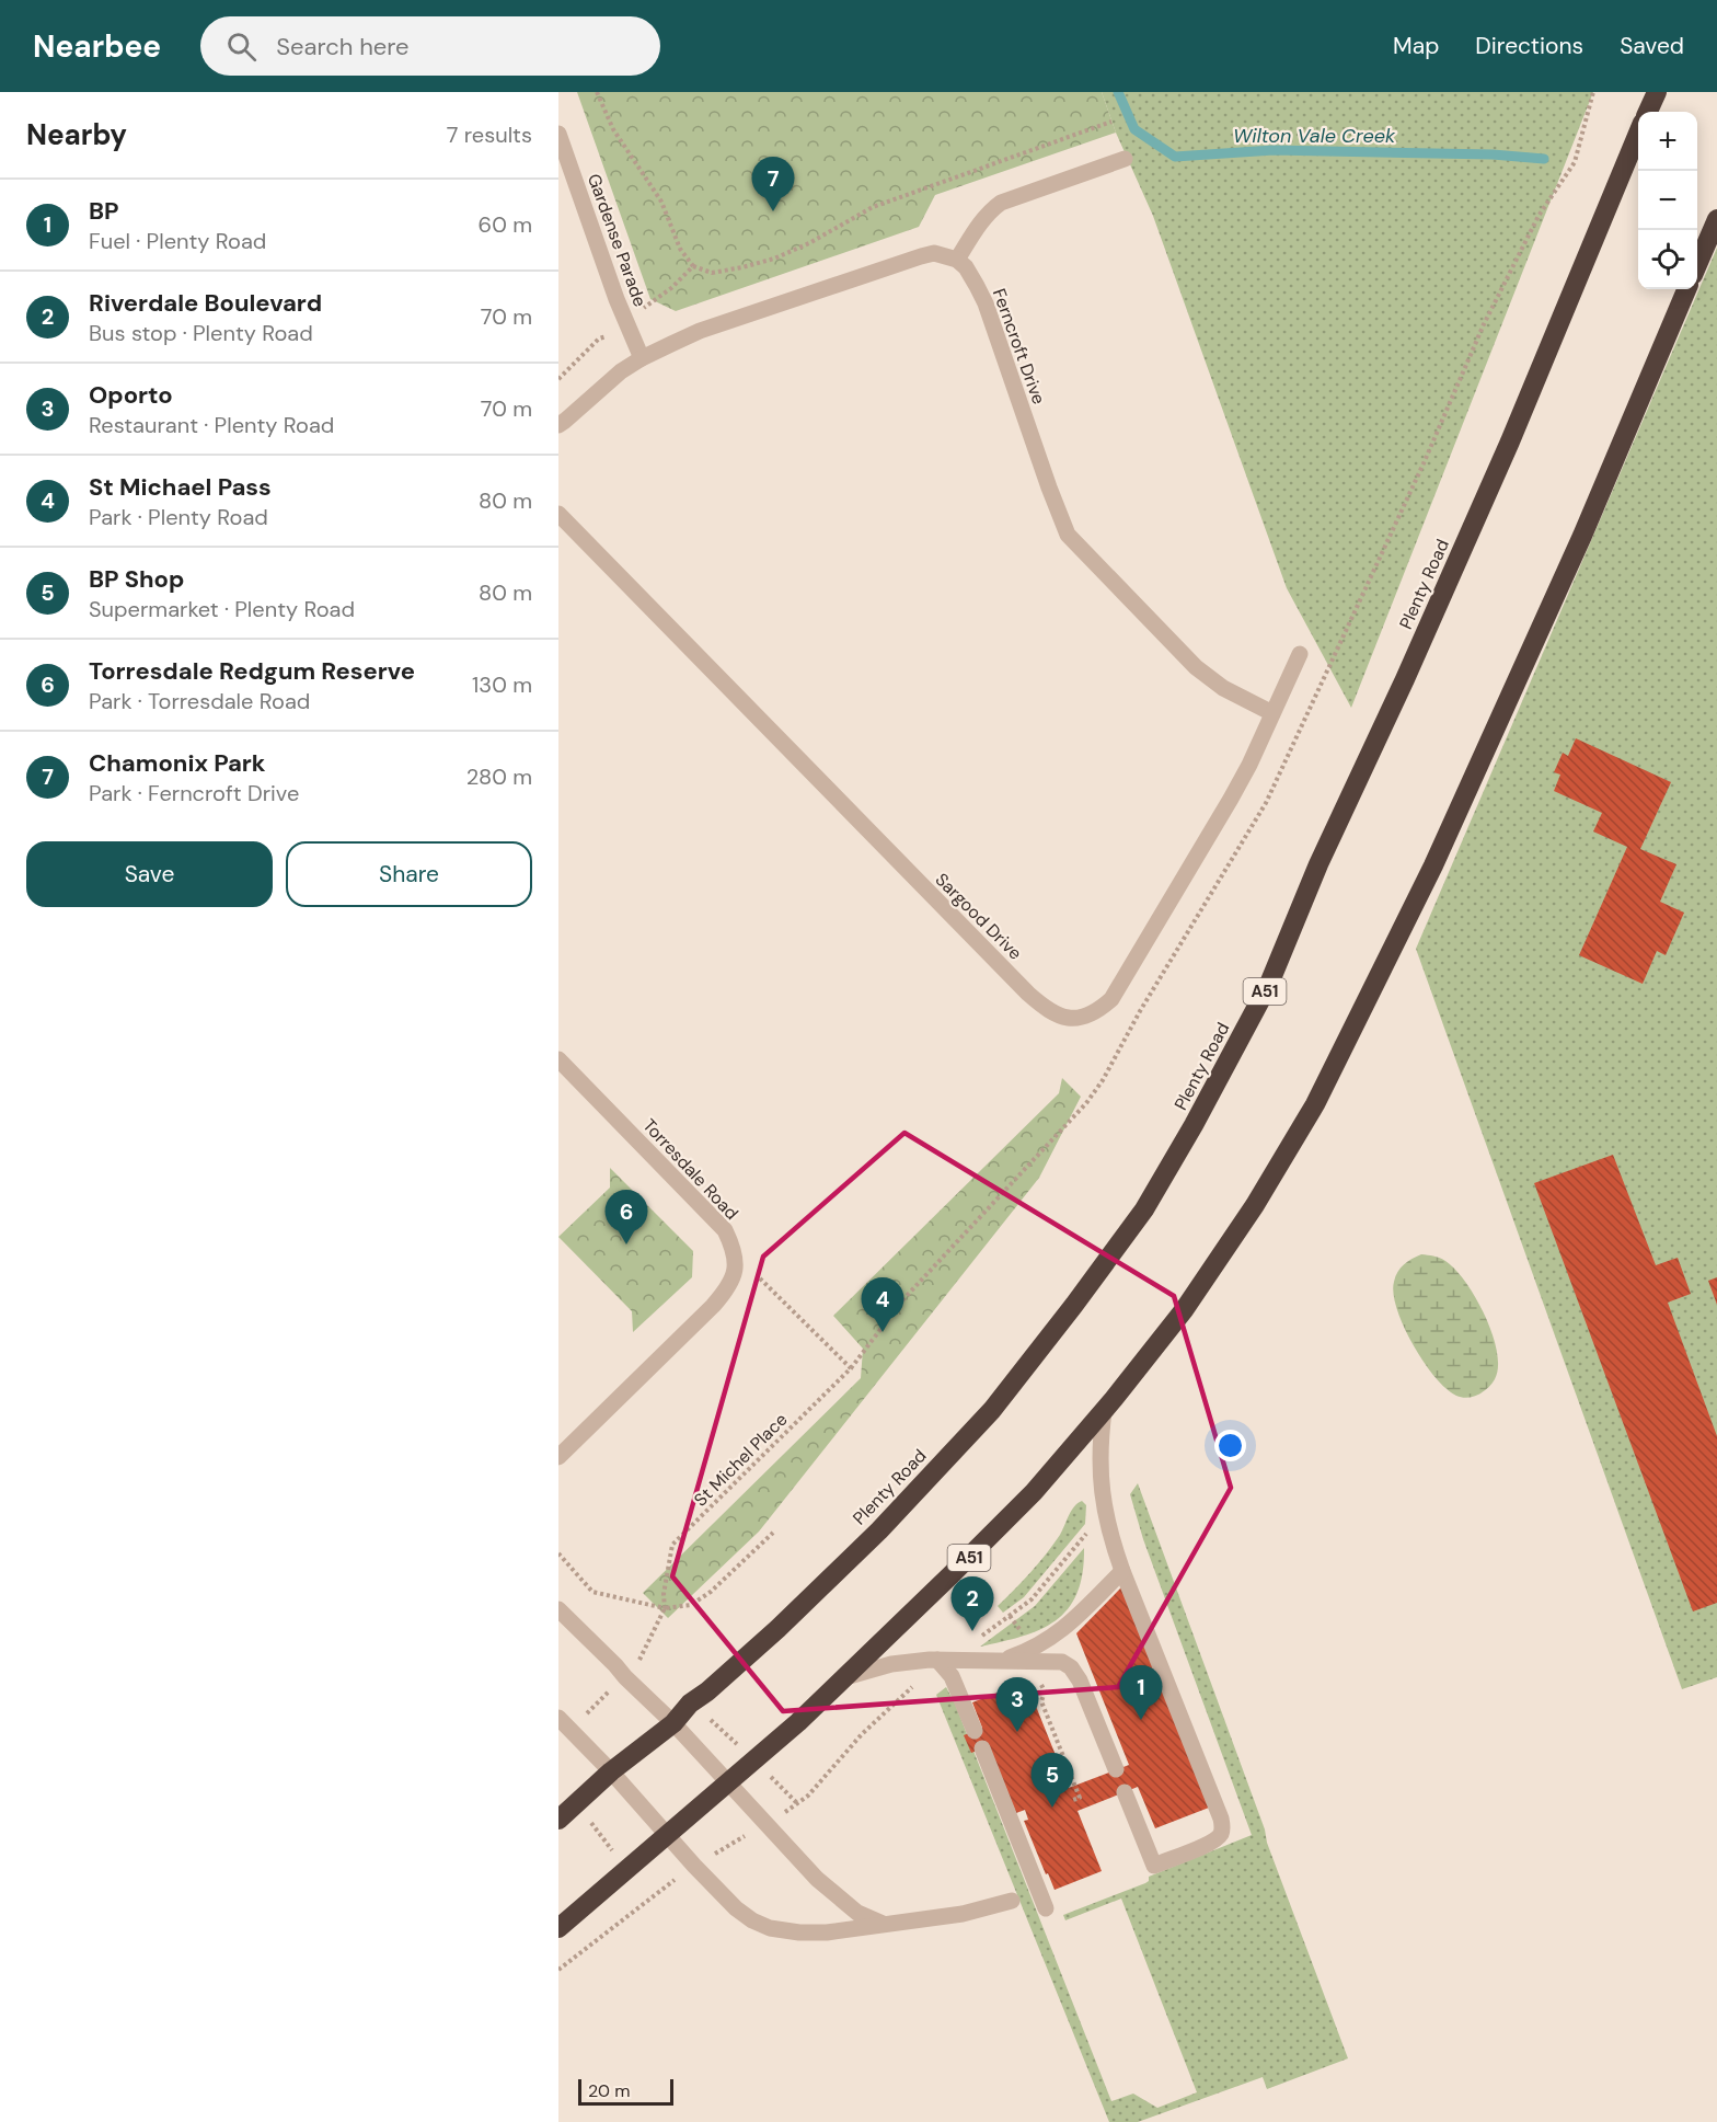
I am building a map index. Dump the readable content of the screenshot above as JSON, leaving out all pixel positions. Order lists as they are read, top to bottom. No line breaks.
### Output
{"streets":{"highway":["Plenty Road","A51"],"street":["Gardense Parade","Ferncroft Drive","Sargood Drive","Torresdale Road"],"path":["St Michel Place"]},"crossings":[["Ferncroft Drive","Sargood Drive"]],"water":["Wilton Vale Creek"],"scale_bar":"20 m","page":{"header":"Nearbee","search":"Search here","nav":["Map","Directions","Saved"],"heading":["Nearby","7 results"],"map_buttons":["+","−"],"pins":["7","6","4","2","1","3","5"],"list":[{"mark":"1","name":"BP","note":"Fuel · Plenty Road","value":"60 m"},{"mark":"2","name":"Riverdale Boulevard","note":"Bus stop · Plenty Road","value":"70 m"},{"mark":"3","name":"Oporto","note":"Restaurant · Plenty Road","value":"70 m"},{"mark":"4","name":"St Michael Pass","note":"Park · Plenty Road","value":"80 m"},{"mark":"5","name":"BP Shop","note":"Supermarket · Plenty Road","value":"80 m"},{"mark":"6","name":"Torresdale Redgum Reserve","note":"Park · Torresdale Road","value":"130 m"},{"mark":"7","name":"Chamonix Park","note":"Park · Ferncroft Drive","value":"280 m"}],"buttons":["Save","Share"],"scale":"20 m"}}
